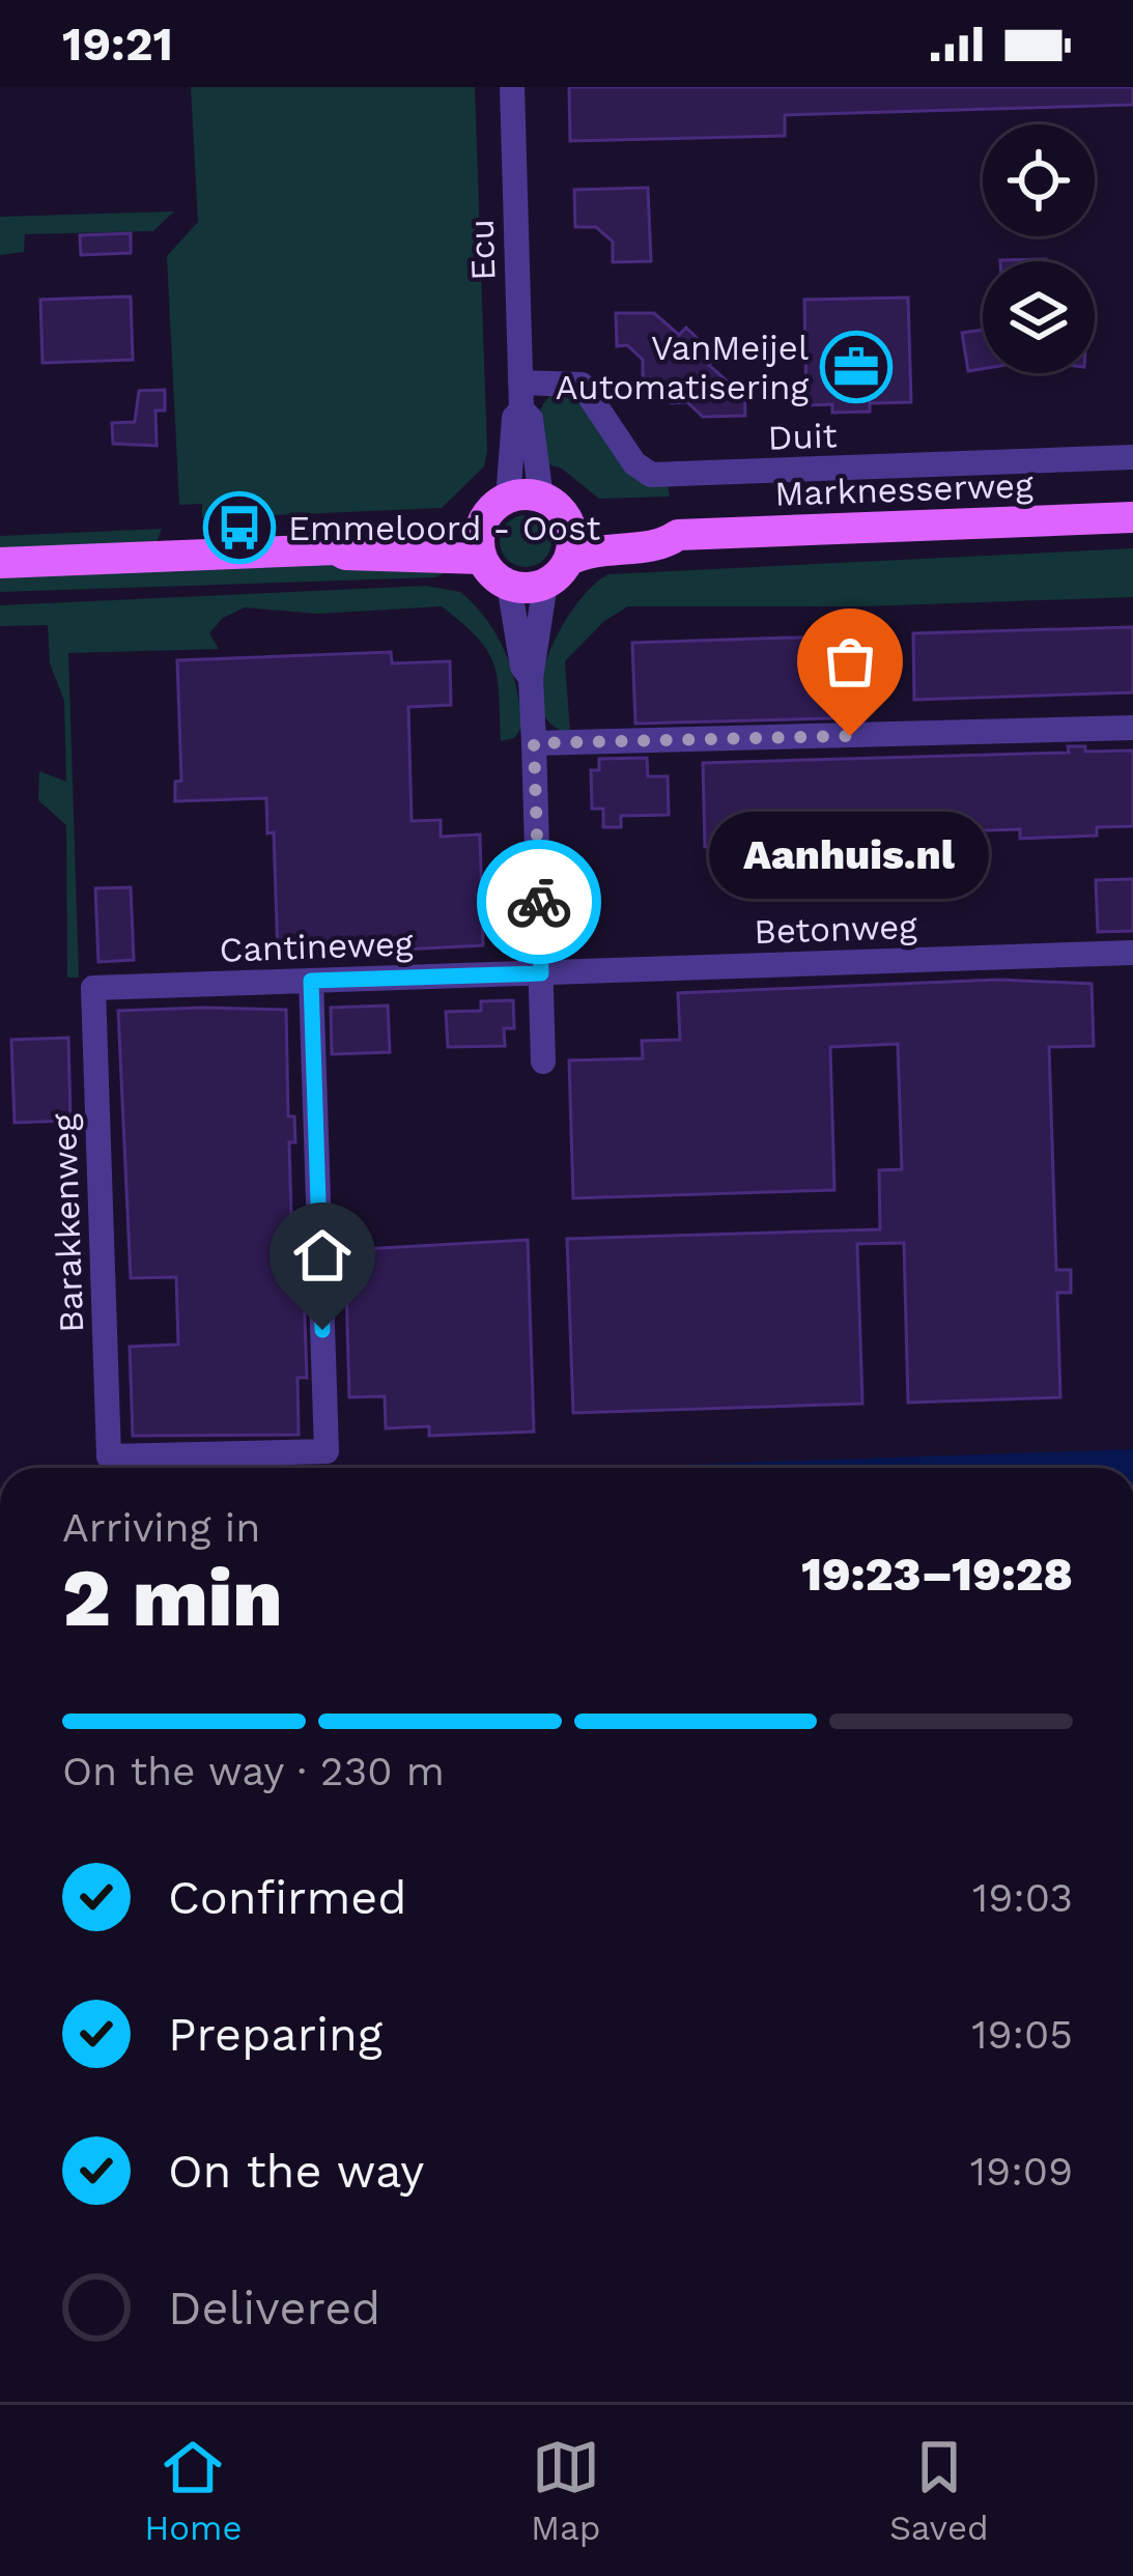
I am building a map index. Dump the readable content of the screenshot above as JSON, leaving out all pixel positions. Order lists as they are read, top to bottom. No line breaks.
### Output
{"streets":{"main road":["Marknesserweg"],"street":["Ecu","Duit","Betonweg","Cantineweg","Barakkenweg"]},"crossings":[["Ecu","Duit"],["Ecu","Marknesserweg"],["Betonweg","Cantineweg"],["Cantineweg","Barakkenweg"]],"places":{"office":["VanMeijel Automatisering"],"bus stop":["Emmeloord - Oost"],"other":["Aanhuis.nl"]},"page":{"status":"19:21","bubble":"Aanhuis.nl","heading":["2 min","Arriving in","19:23–19:28"],"bar":"On the way · 230 m","list":[["Confirmed","19:03"],["Preparing","19:05"],["On the way","19:09"],"Delivered"],"tabs":["Home","Map","Saved"]}}
